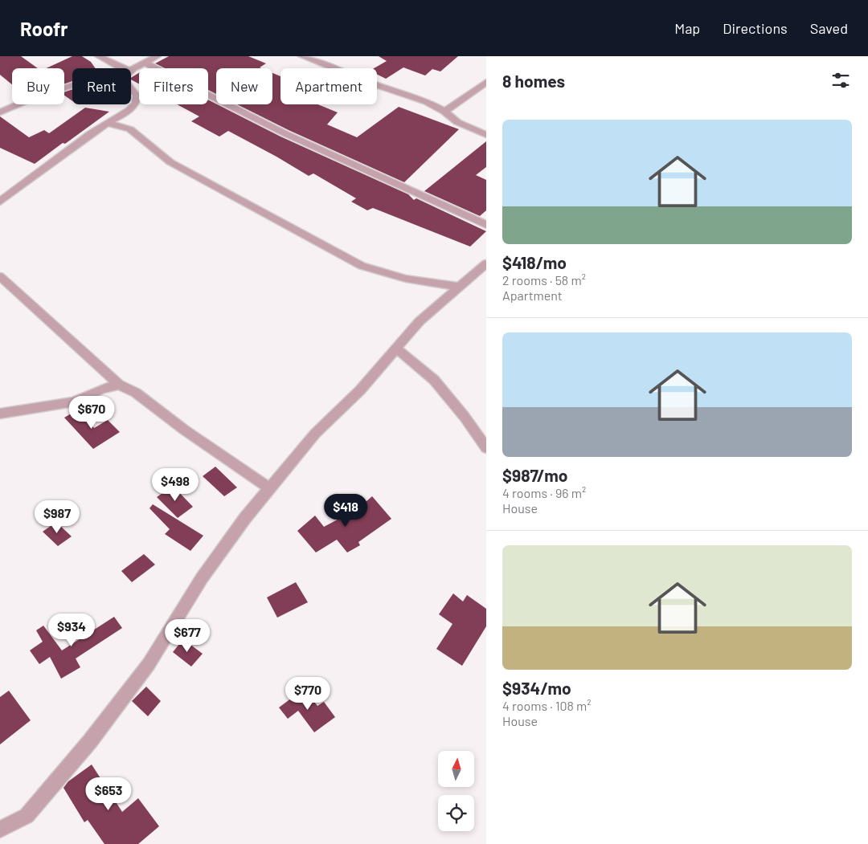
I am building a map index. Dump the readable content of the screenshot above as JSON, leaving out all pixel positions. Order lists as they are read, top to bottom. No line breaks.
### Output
{"north":"top","page":{"header":"Roofr","nav":["Map","Directions","Saved"],"heading":"8 homes","chip":["Buy","Rent","Filters","New","Apartment"],"list":[{"name":"$418/mo","note":"2 rooms · 58 m² · Apartment"},{"name":"$987/mo","note":"4 rooms · 96 m² · House"},{"name":"$934/mo","note":"4 rooms · 108 m² · House"}],"price":["$670","$498","$418","$987","$934","$677","$770","$653"]}}
